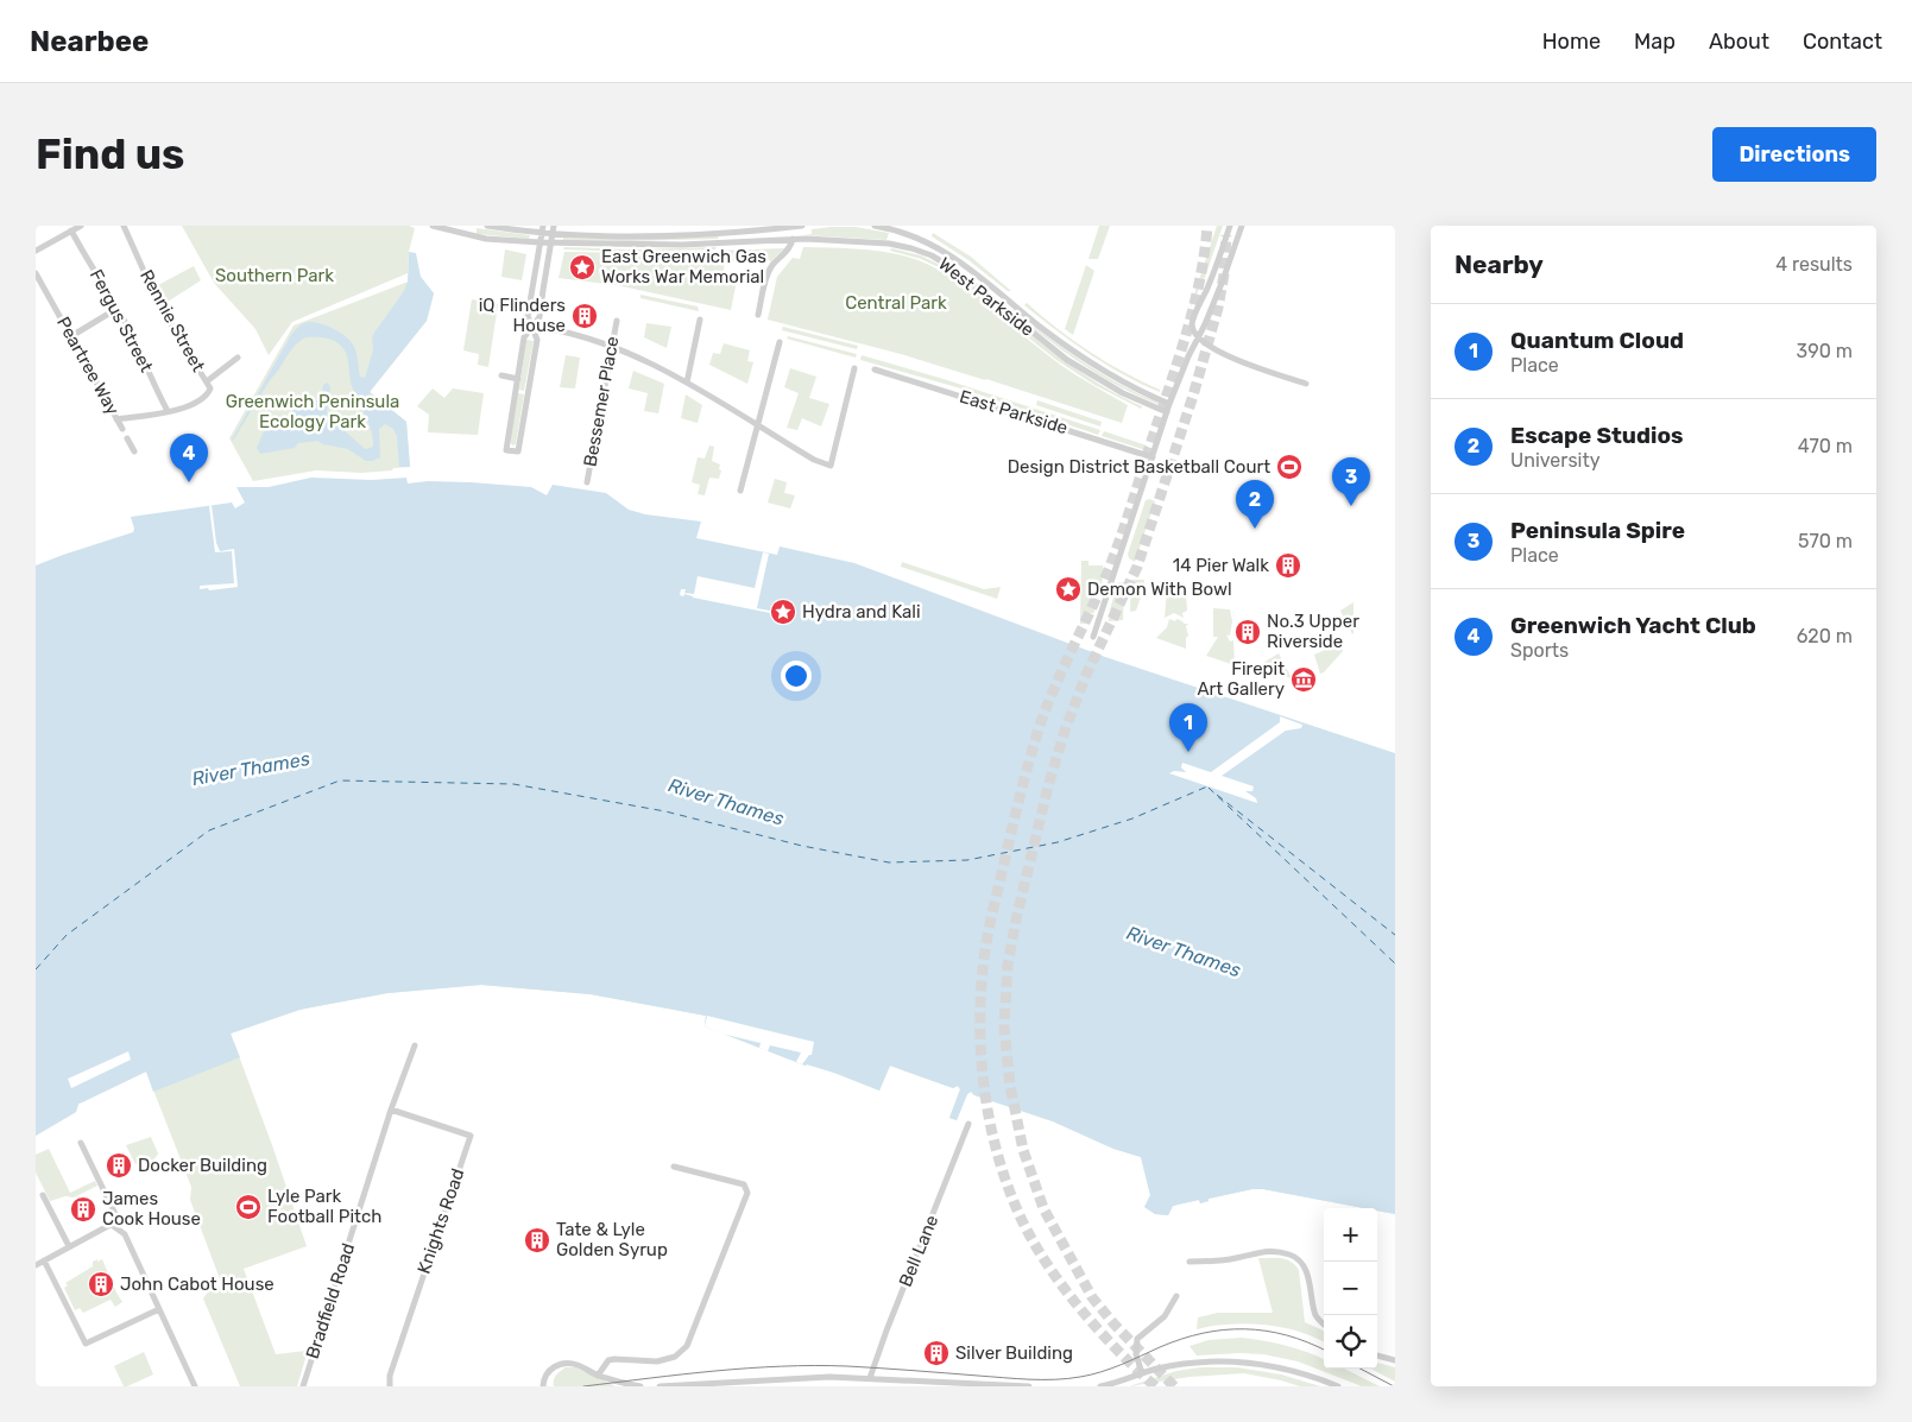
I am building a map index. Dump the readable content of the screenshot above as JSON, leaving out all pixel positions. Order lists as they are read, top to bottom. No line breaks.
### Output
{"streets":{"street":["West Parkside","Fergus Street","Rennie Street","Peartree Way","Bessemer Place","East Parkside","Knights Road","Bell Lane","Bradfield Road"]},"crossings":[["Fergus Street","Rennie Street"],["Rennie Street","Peartree Way"],["Knights Road","Bradfield Road"]],"water":["River Thames"],"parks":["Southern Park","Central Park","Greenwich Peninsula Ecology Park"],"places":{"place":["East Greenwich Gas Works War Memorial","Demon With Bowl","Hydra and Kali"],"building":["iQ Flinders House","14 Pier Walk","No.3 Upper Riverside","Docker Building","James Cook House","Tate & Lyle Golden Syrup","John Cabot House","Silver Building"],"sports":["Design District Basketball Court","Lyle Park Football Pitch"],"museum":["Firepit Art Gallery"]},"page":{"header":"Nearbee","nav":["Home","Map","About","Contact"],"buttons":"Directions","title":"Find us","heading":["Nearby","4 results"],"list":[{"mark":"1","name":"Quantum Cloud","note":"Place","value":"390 m"},{"mark":"2","name":"Escape Studios","note":"University","value":"470 m"},{"mark":"3","name":"Peninsula Spire","note":"Place","value":"570 m"},{"mark":"4","name":"Greenwich Yacht Club","note":"Sports","value":"620 m"}],"pins":["4","3","2","1"],"map_buttons":["+","−"]}}
